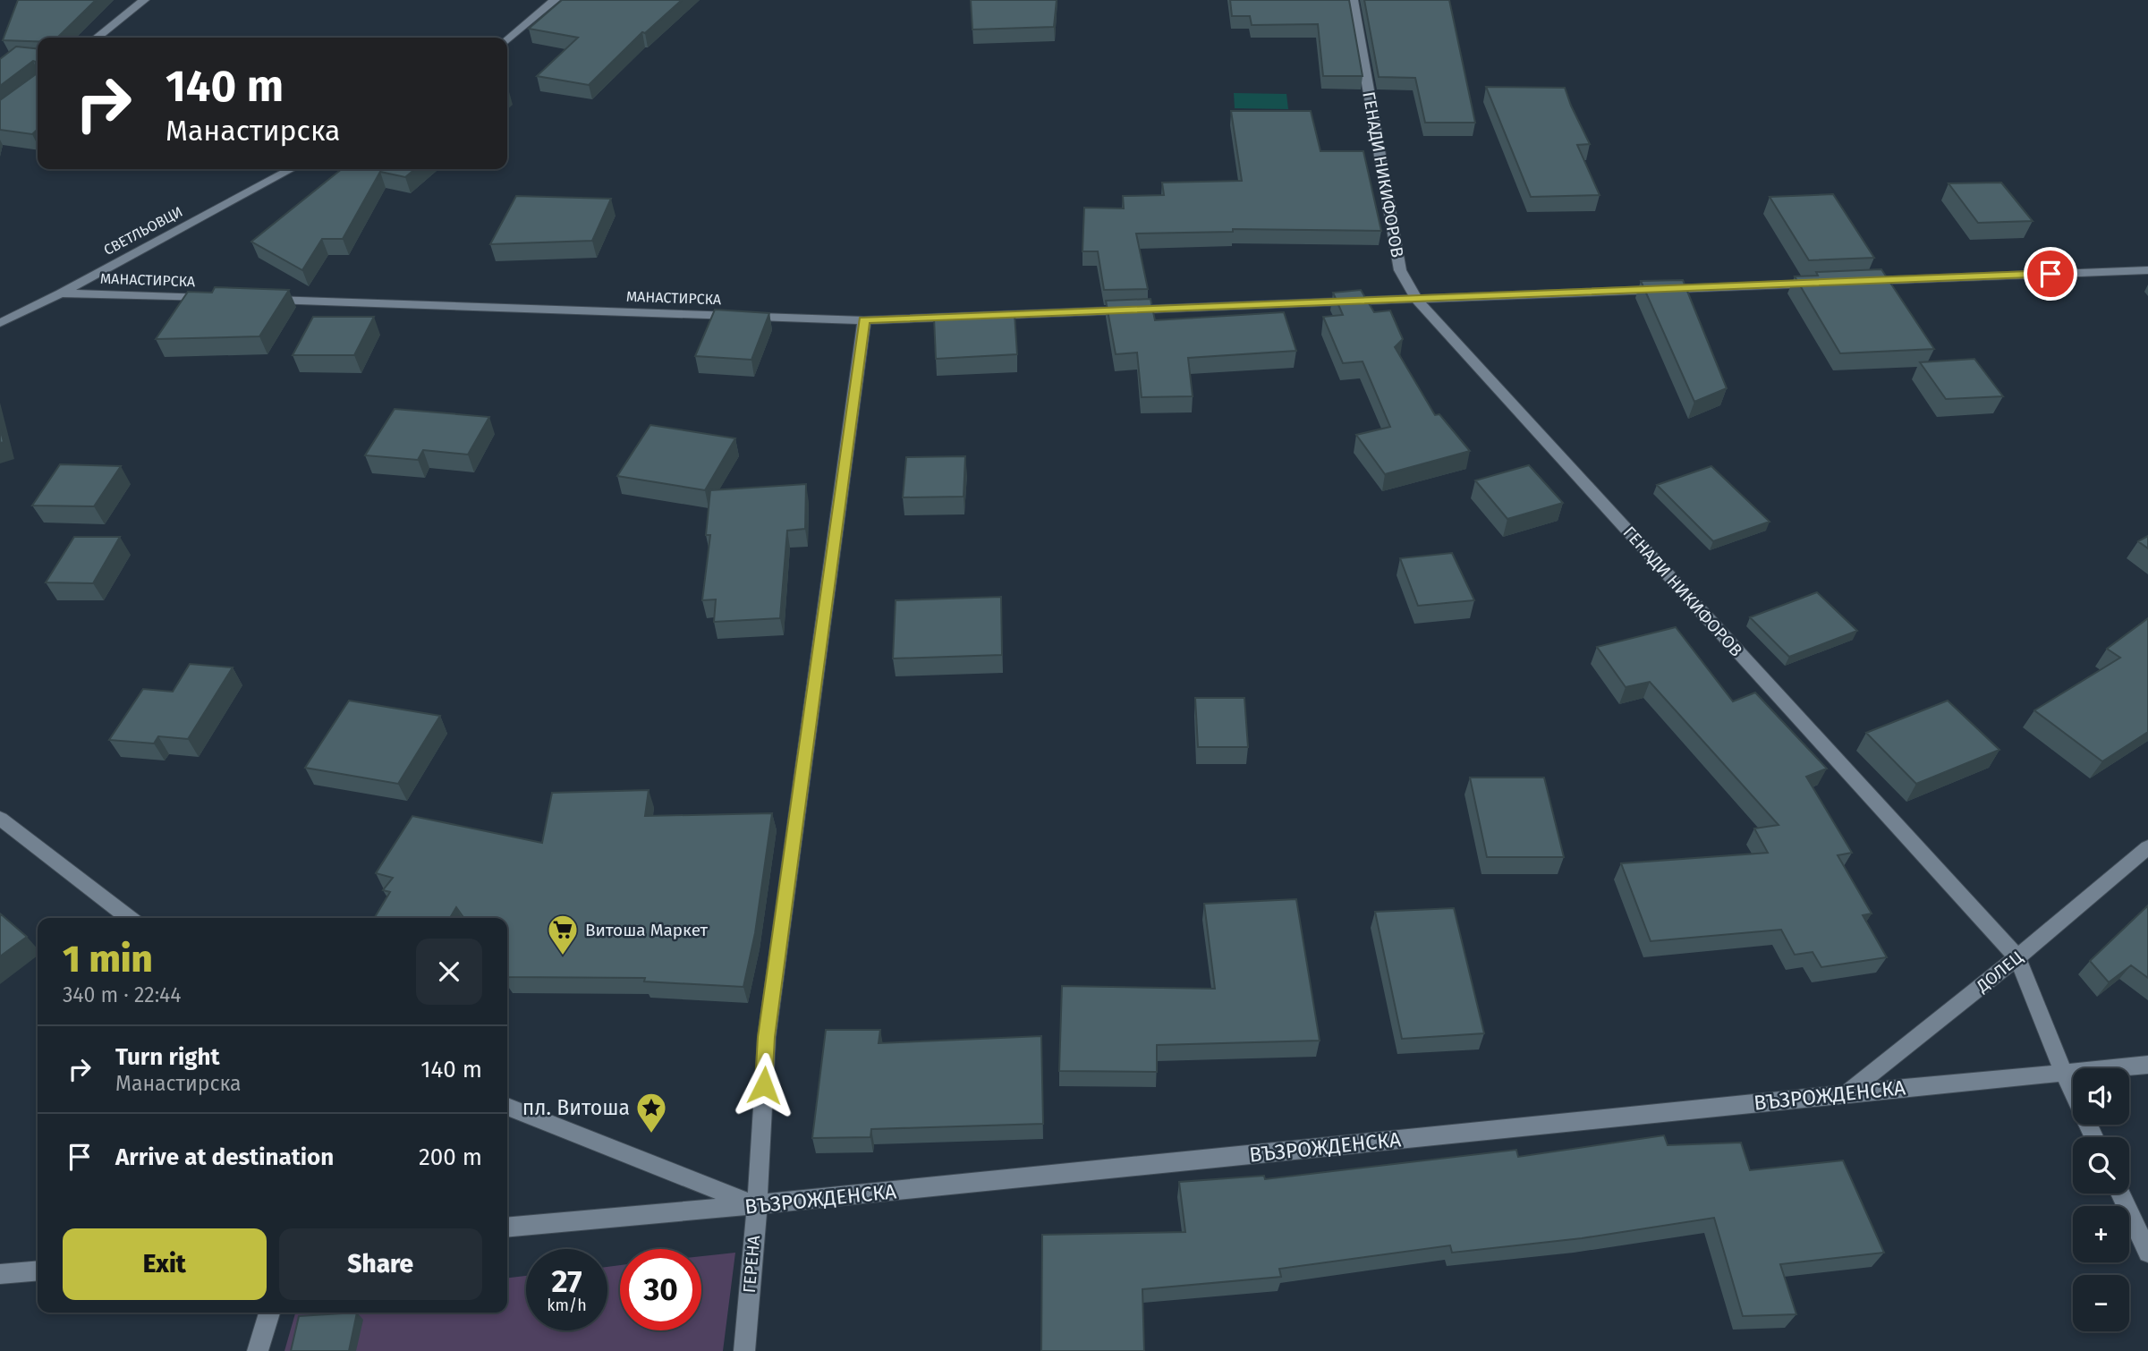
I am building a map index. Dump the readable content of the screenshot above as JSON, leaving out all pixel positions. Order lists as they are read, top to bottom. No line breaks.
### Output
{"streets":{"street":["ГЕНАДИ НИКИФОРОВ","СВЕТЛЬОВЦИ","МАНАСТИРСКА","ДОЛЕЦ","ВЪЗРОЖДЕНСКА","ГЕРЕНА"]},"crossings":[["ГЕНАДИ НИКИФОРОВ","МАНАСТИРСКА"],["ГЕНАДИ НИКИФОРОВ","ДОЛЕЦ"],["ГЕНАДИ НИКИФОРОВ","ВЪЗРОЖДЕНСКА"],["СВЕТЛЬОВЦИ","МАНАСТИРСКА"],["МАНАСТИРСКА","ГЕРЕНА"],["ДОЛЕЦ","ВЪЗРОЖДЕНСКА"],["ВЪЗРОЖДЕНСКА","ГЕРЕНА"]],"places":{"supermarket":["Витоша Маркет"],"place":["пл. Витоша"]},"page":{"turn":["140 m","Манастирска"],"heading":["1 min","340 m · 22:44"],"list":[{"name":"Turn right","note":"Манастирска","value":"140 m"},{"name":"Arrive at destination","value":"200 m"}],"map_buttons":["+","−"],"buttons":["Exit","Share"],"speed":"27 km/h","limit":"30"}}
